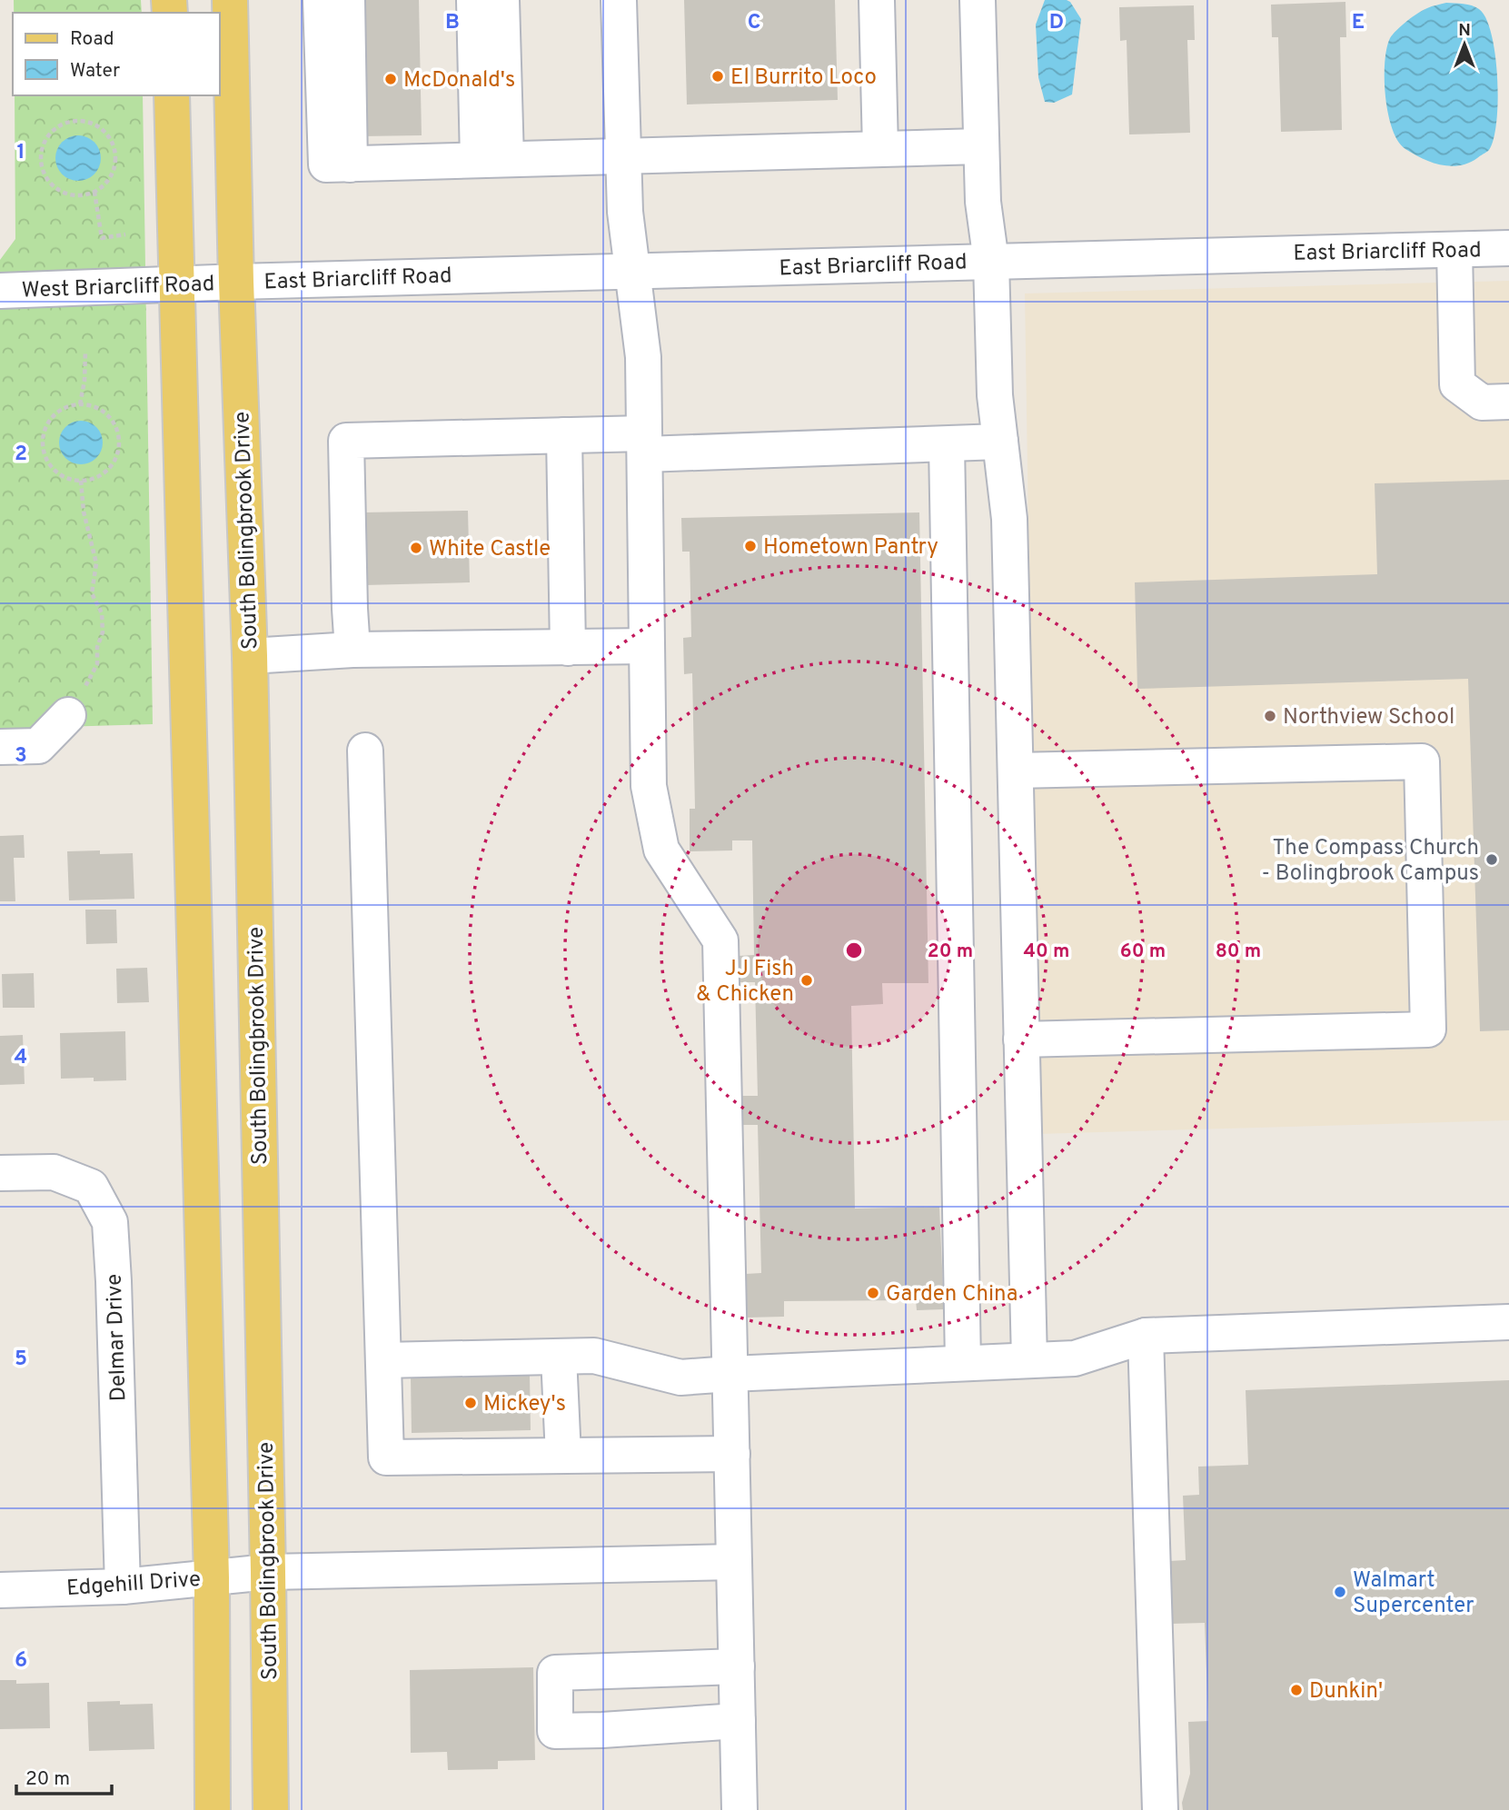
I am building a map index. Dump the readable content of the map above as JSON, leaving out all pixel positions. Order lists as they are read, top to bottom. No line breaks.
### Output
{"streets":{"main road":["South Bolingbrook Drive"],"street":["East Briarcliff Road","West Briarcliff Road","Delmar Drive","Edgehill Drive"]},"crossings":[["East Briarcliff Road","West Briarcliff Road"],["East Briarcliff Road","South Bolingbrook Drive"],["West Briarcliff Road","South Bolingbrook Drive"],["South Bolingbrook Drive","Edgehill Drive"],["Delmar Drive","Edgehill Drive"]],"places":["El Burrito Loco","McDonald's","Hometown Pantry","White Castle","Northview School","The Compass Church - Bolingbrook Campus","JJ Fish & Chicken","Garden China","Mickey's","Walmart Supercenter","Dunkin'"],"legend":["Road","Water"],"scale_bar":"20 m","north":"top","grid":{"columns":["B","C","D","E"],"rows":["1","2","3","4","5","6"]},"rings":["20 m","40 m","60 m","80 m"]}
